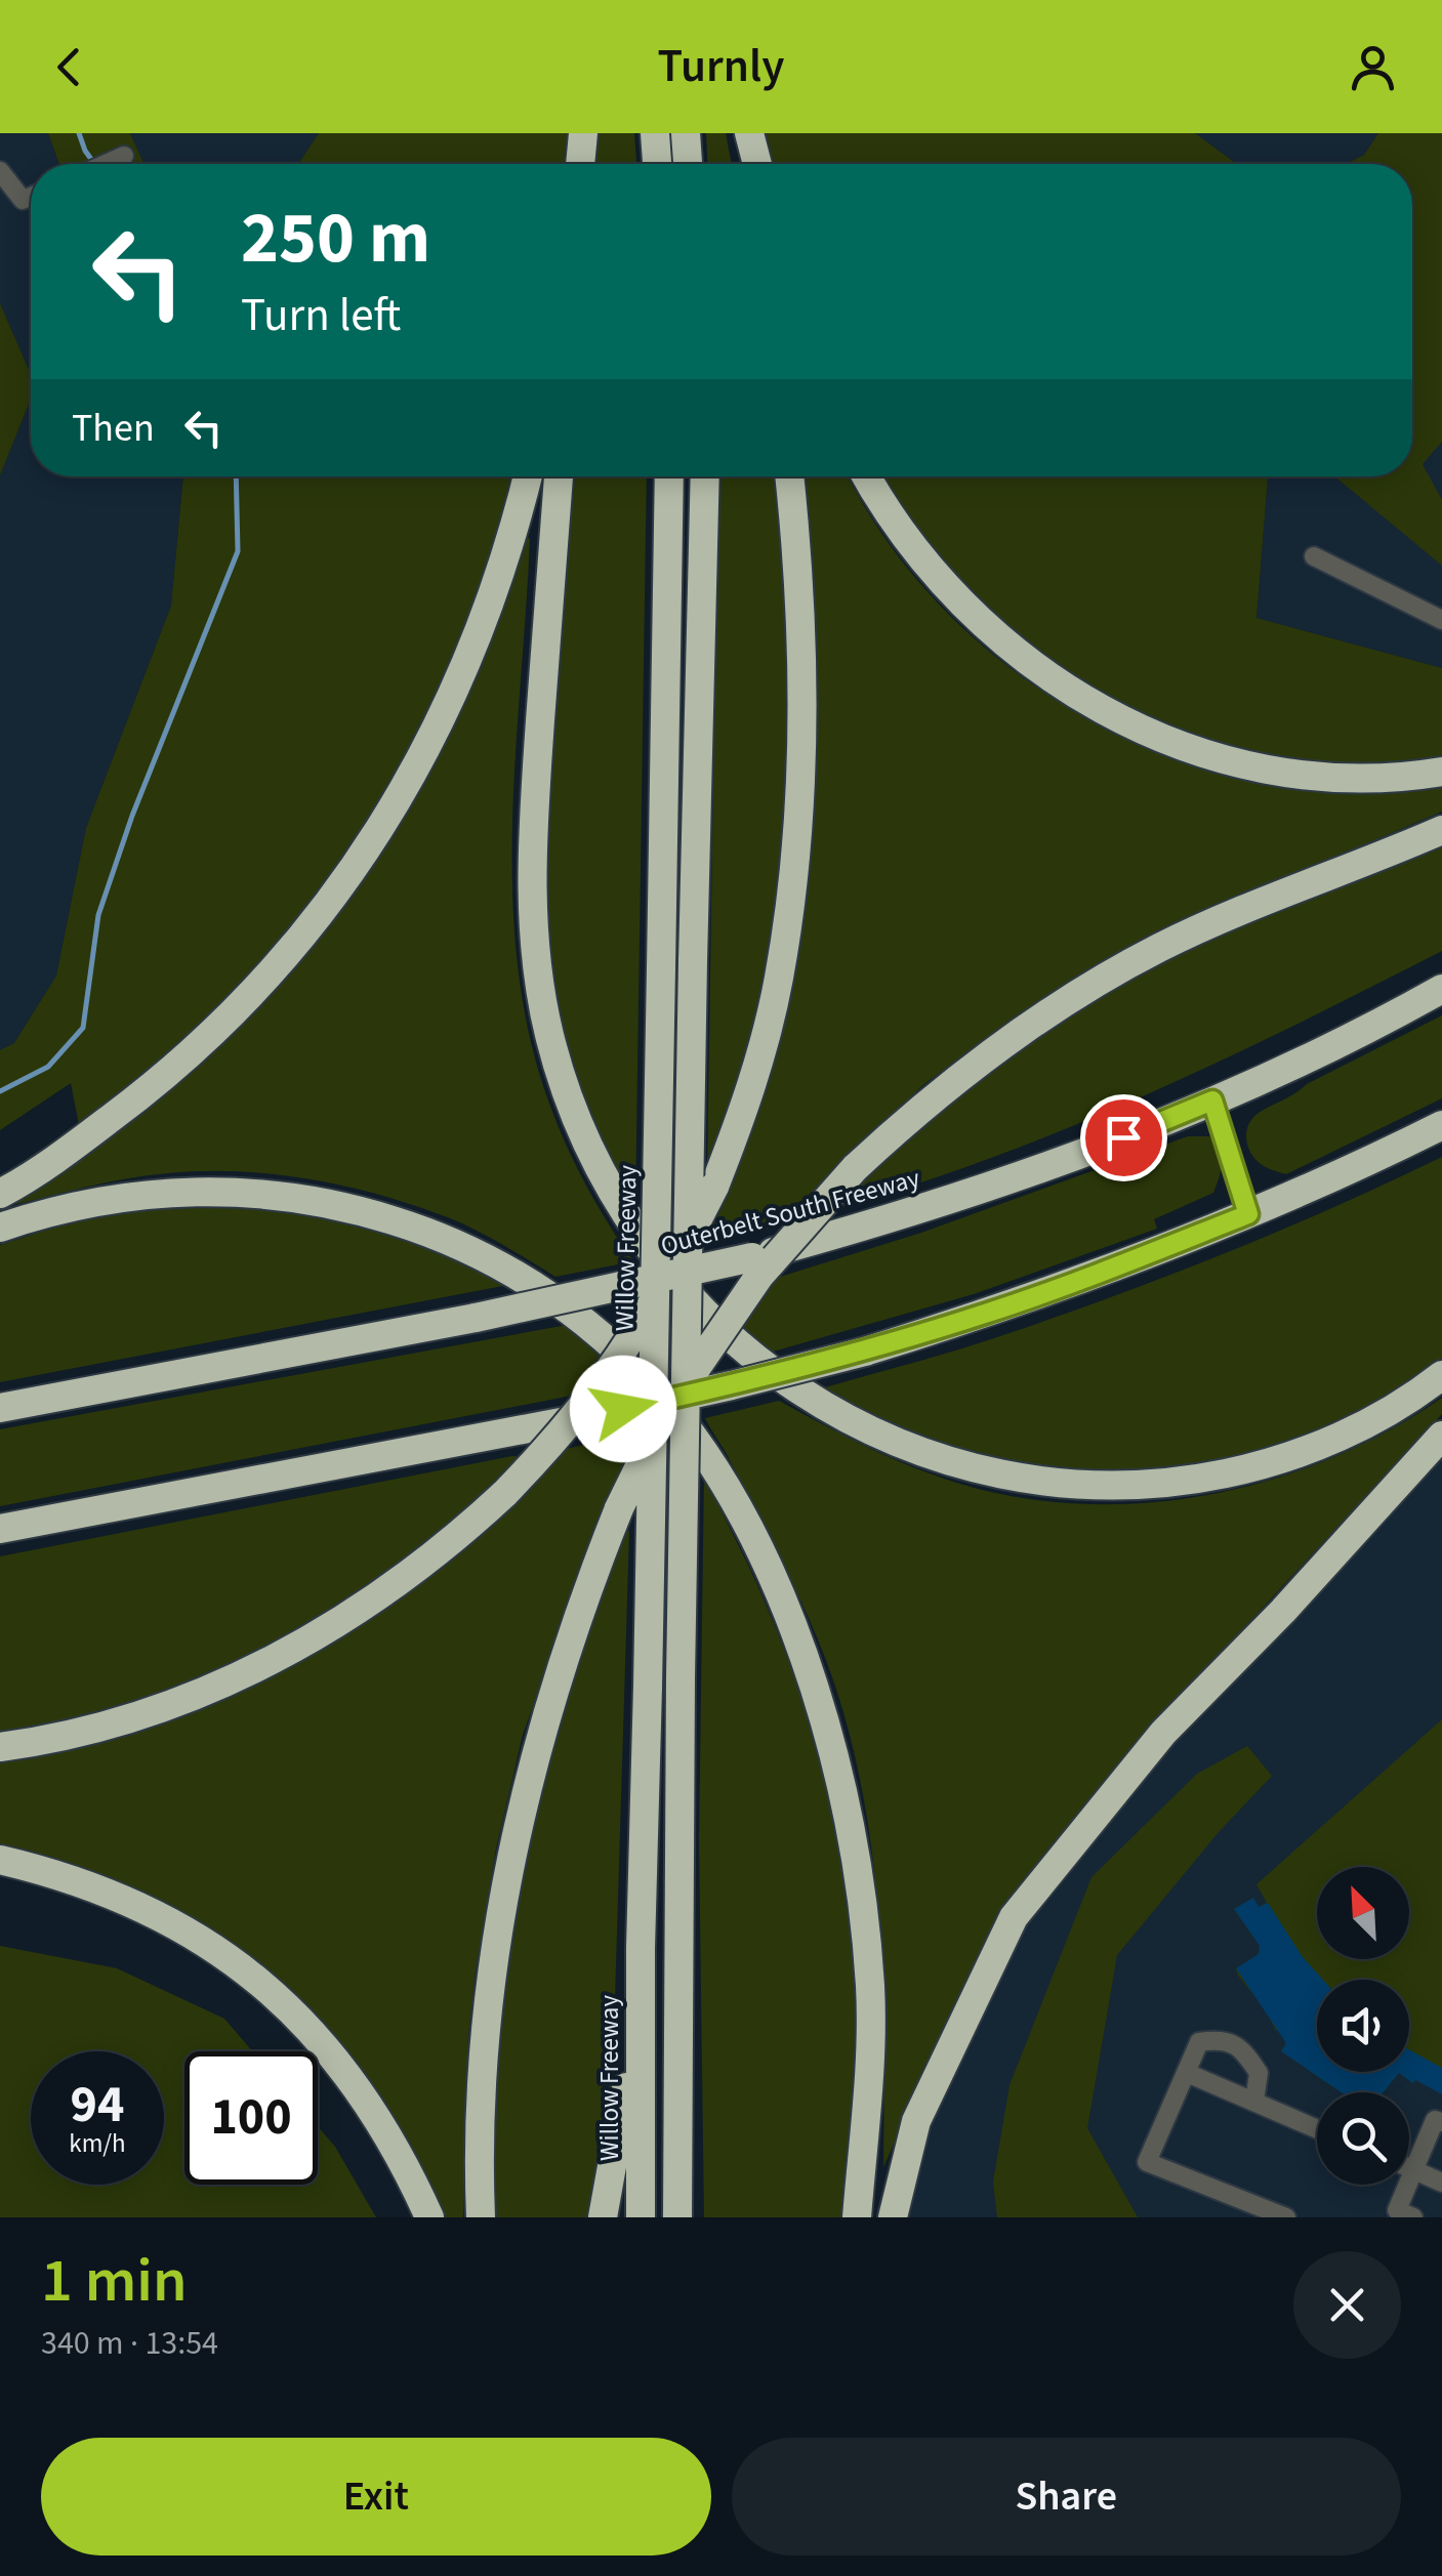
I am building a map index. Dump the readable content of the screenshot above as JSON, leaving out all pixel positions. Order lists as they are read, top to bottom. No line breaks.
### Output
{"streets":{"highway":["Outerbelt South Freeway","Willow Freeway"]},"north":"top left","page":{"header":"Turnly","turn":["250 m","Turn left"],"then":"Then","speed":"94 km/h","limit":"100","heading":["1 min","340 m · 13:54"],"buttons":["Exit","Share"]}}
